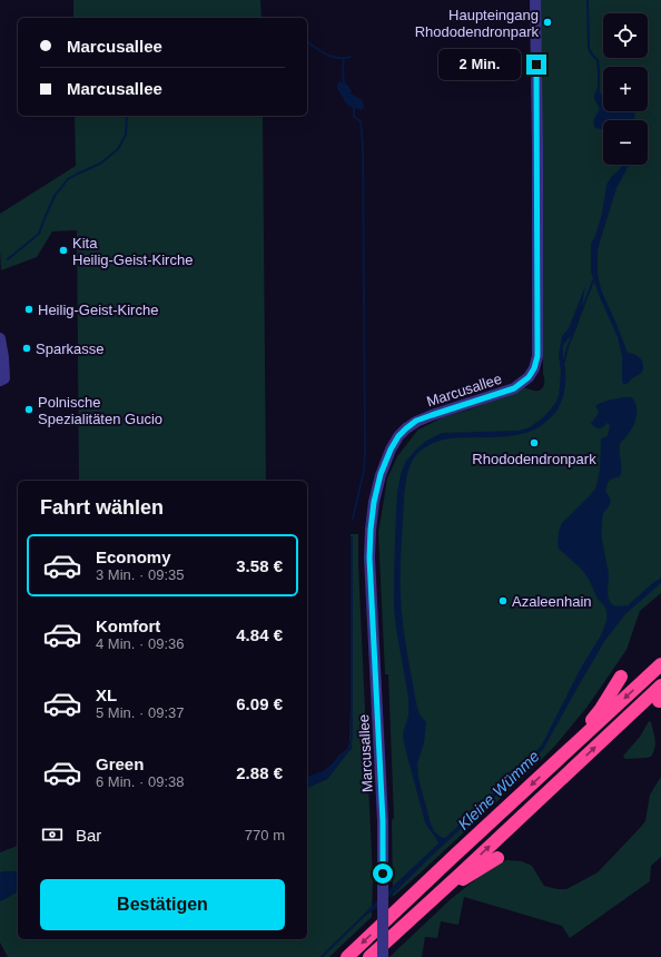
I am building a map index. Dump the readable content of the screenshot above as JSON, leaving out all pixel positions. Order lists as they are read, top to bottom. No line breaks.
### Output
{"streets":{"street":["Marcusallee"]},"water":["Kleine Wümme"],"places":["Haupteingang Rhododendronpark","Kita Heilig-Geist-Kirche","Heilig-Geist-Kirche","Sparkasse","Polnische Spezialitäten Gucio","Rhododendronpark","Azaleenhain"],"page":{"map_buttons":["+","−"],"banner":["Marcusallee","Marcusallee"],"bubble":"2 Min.","heading":"Fahrt wählen","list":[{"name":"Economy","note":"3 Min. · 09:35","value":"3.58 €"},{"name":"Komfort","note":"4 Min. · 09:36","value":"4.84 €"},{"name":"XL","note":"5 Min. · 09:37","value":"6.09 €"},{"name":"Green","note":"6 Min. · 09:38","value":"2.88 €"}],"pay":["Bar","770 m"],"buttons":"Bestätigen"}}
